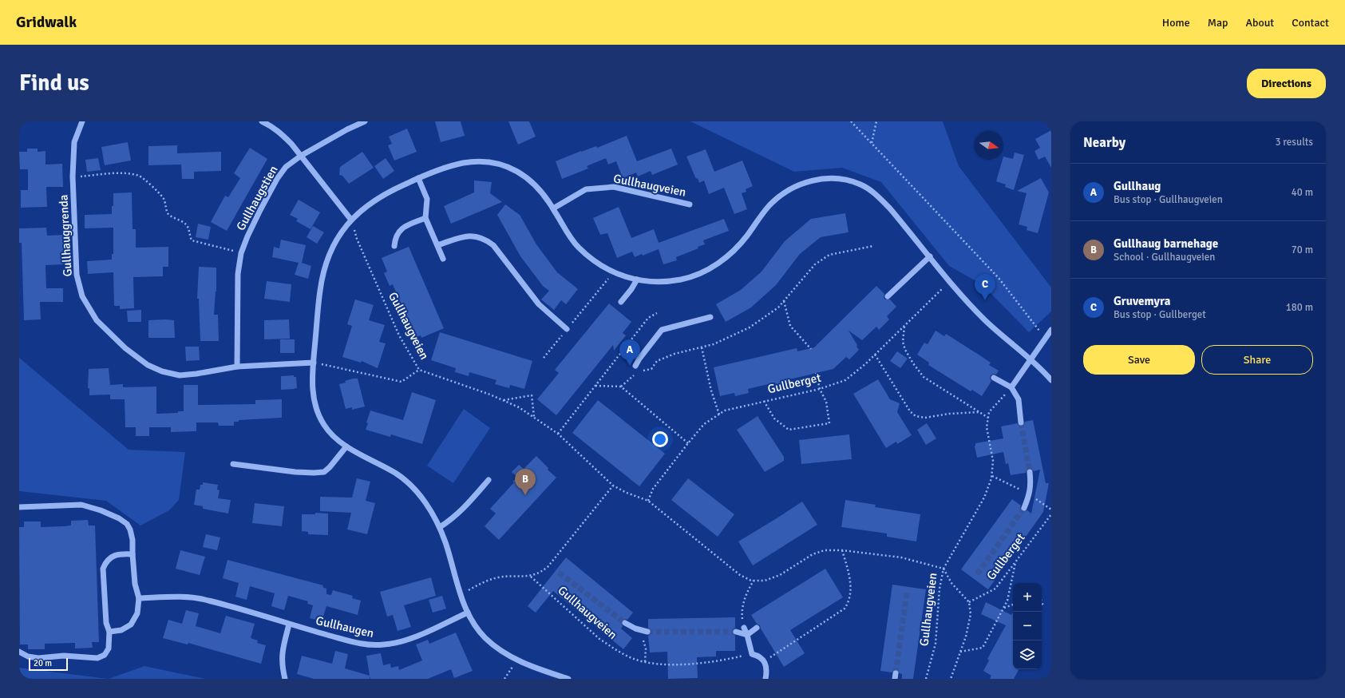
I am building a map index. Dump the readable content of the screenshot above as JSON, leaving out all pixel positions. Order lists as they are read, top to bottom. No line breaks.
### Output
{"streets":{"street":["Gullhaugveien","Gullhaugstien","Gullhauggrenda","Gullhaugen"],"path":["Gullberget"]},"crossings":[["Gullhaugveien","Gullberget"],["Gullhaugstien","Gullhauggrenda"]],"scale_bar":"20 m","north":"right","page":{"header":"Gridwalk","nav":["Home","Map","About","Contact"],"buttons":["Directions",["Save","Share"]],"title":"Find us","heading":["Nearby","3 results"],"list":[{"mark":"A","name":"Gullhaug","note":"Bus stop · Gullhaugveien","value":"40 m"},{"mark":"B","name":"Gullhaug barnehage","note":"School · Gullhaugveien","value":"70 m"},{"mark":"C","name":"Gruvemyra","note":"Bus stop · Gullberget","value":"180 m"}],"pins":["C","A","B"],"map_buttons":["+","−"],"scale":"20 m"}}
